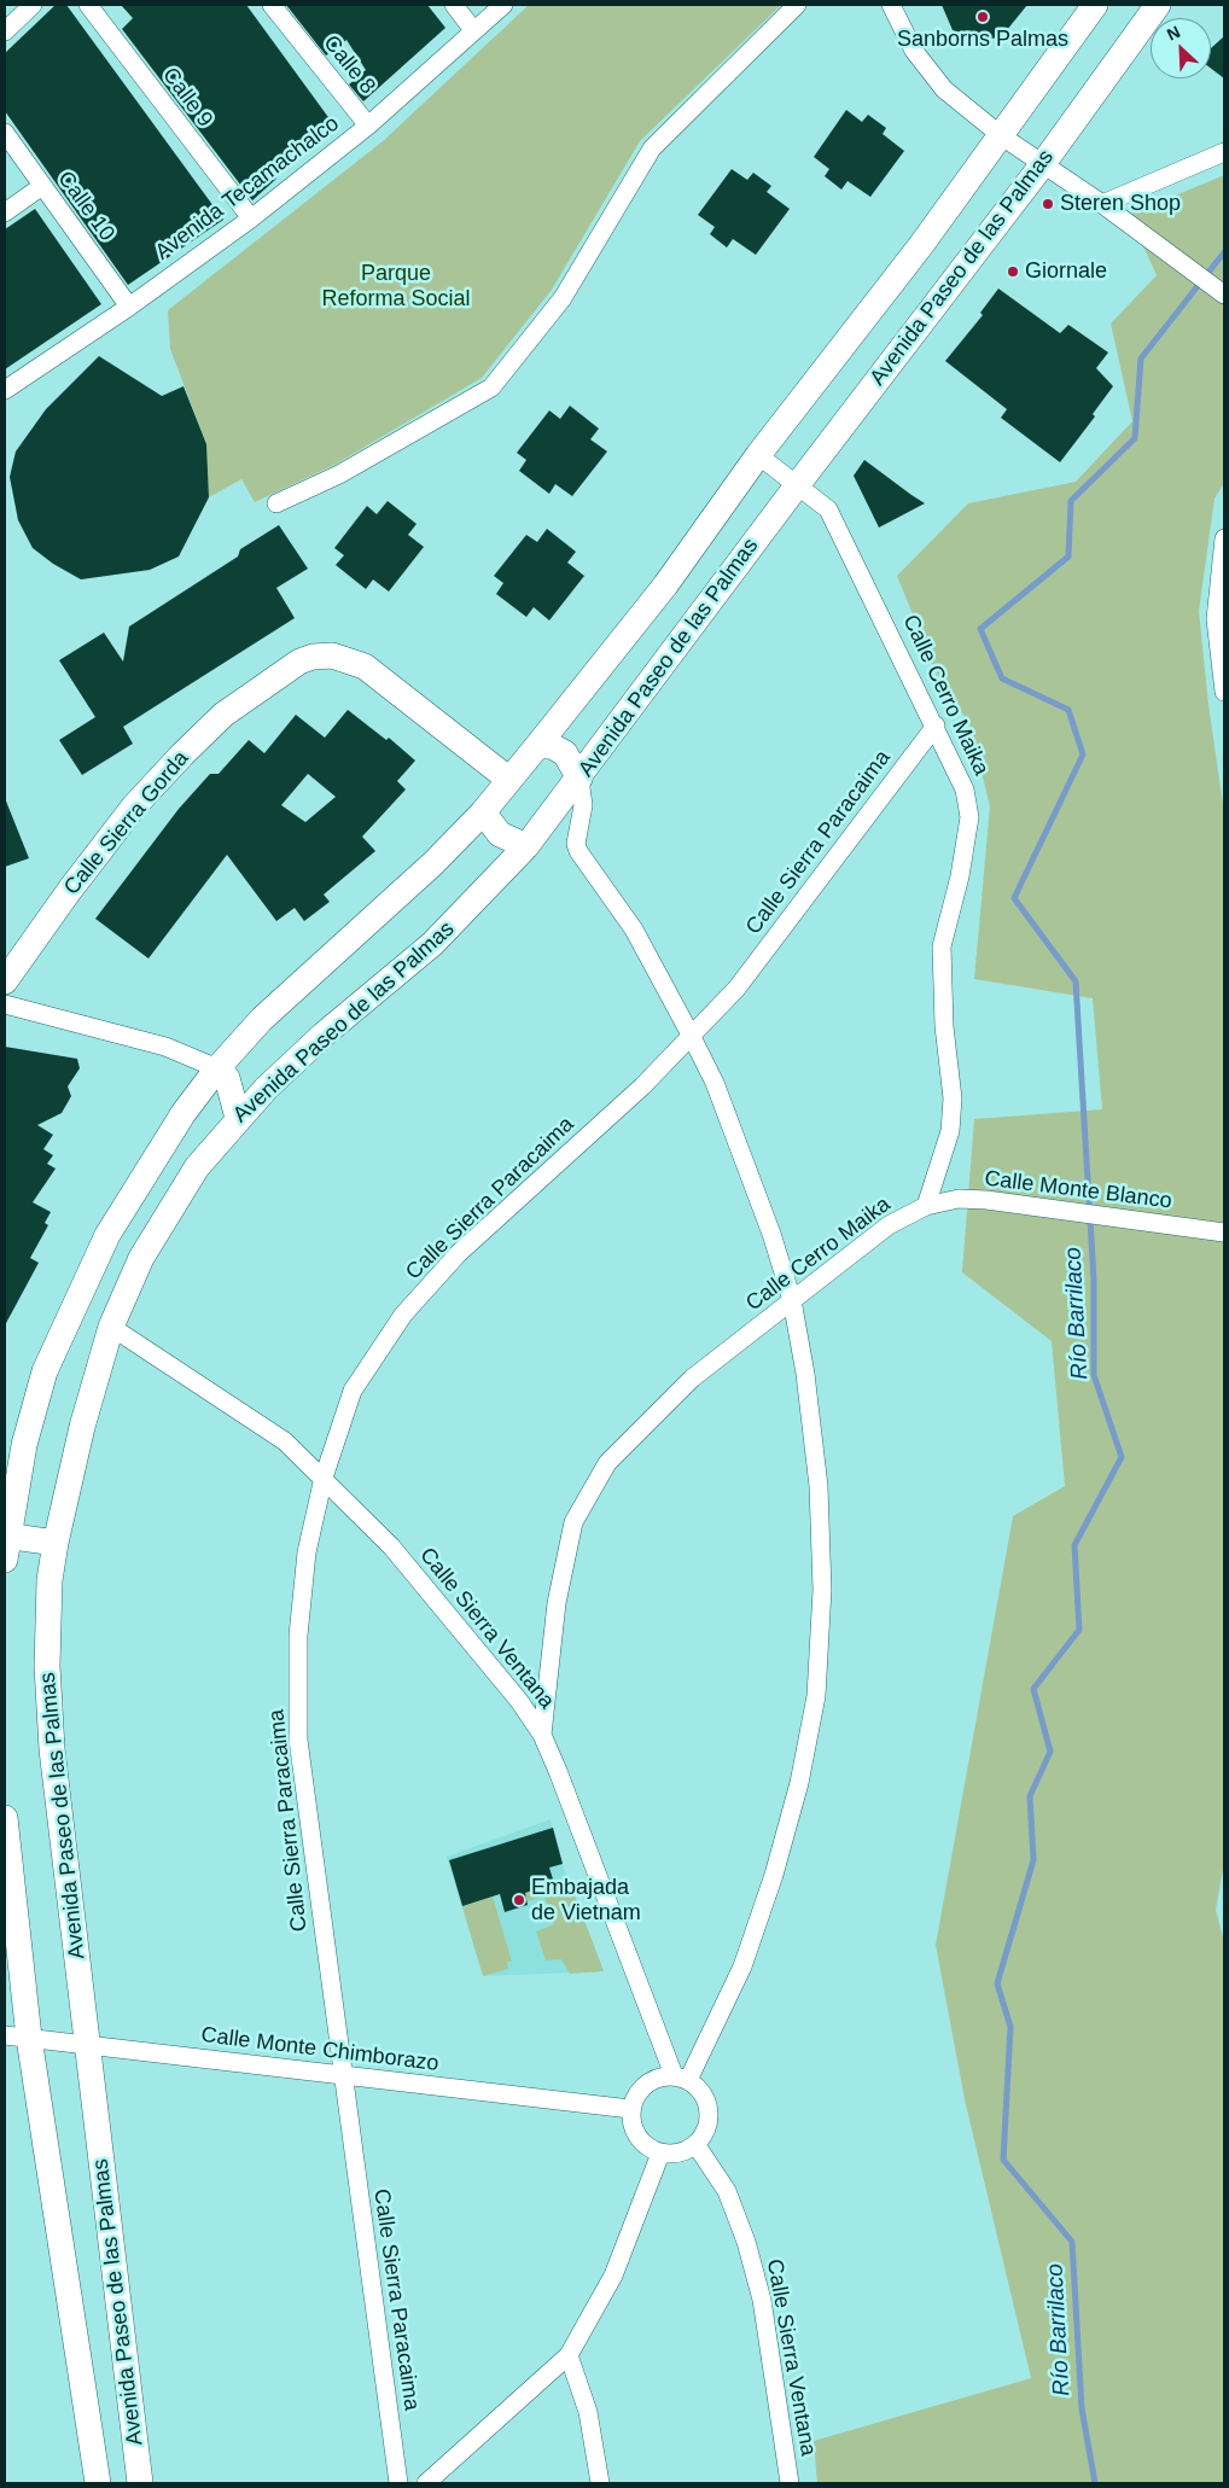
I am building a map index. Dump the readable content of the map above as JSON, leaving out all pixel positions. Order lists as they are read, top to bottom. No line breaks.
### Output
{"streets":{"main road":["Avenida Paseo de las Palmas","Calle Sierra Gorda"],"street":["Calle 8","Calle 9","Avenida Tecamachalco","Calle 10","Calle Cerro Maika","Calle Sierra Paracaima","Calle Monte Blanco","Calle Sierra Ventana","Calle Monte Chimborazo"]},"crossings":[["Calle 8","Avenida Tecamachalco"],["Calle 9","Avenida Tecamachalco"],["Avenida Tecamachalco","Calle 10"],["Avenida Paseo de las Palmas","Calle Cerro Maika"],["Avenida Paseo de las Palmas","Calle Sierra Ventana"],["Avenida Paseo de las Palmas","Calle Monte Chimborazo"],["Calle Cerro Maika","Calle Sierra Paracaima"],["Calle Cerro Maika","Calle Monte Blanco"],["Calle Cerro Maika","Calle Sierra Ventana"],["Calle Sierra Paracaima","Calle Sierra Ventana"],["Calle Sierra Paracaima","Calle Monte Chimborazo"],["Calle Sierra Ventana","Calle Monte Chimborazo"]],"water":["Río Barrilaco"],"parks":["Parque Reforma Social"],"places":["Sanborns Palmas","Steren Shop","Giornale","Embajada de Vietnam"],"north":"top left"}
